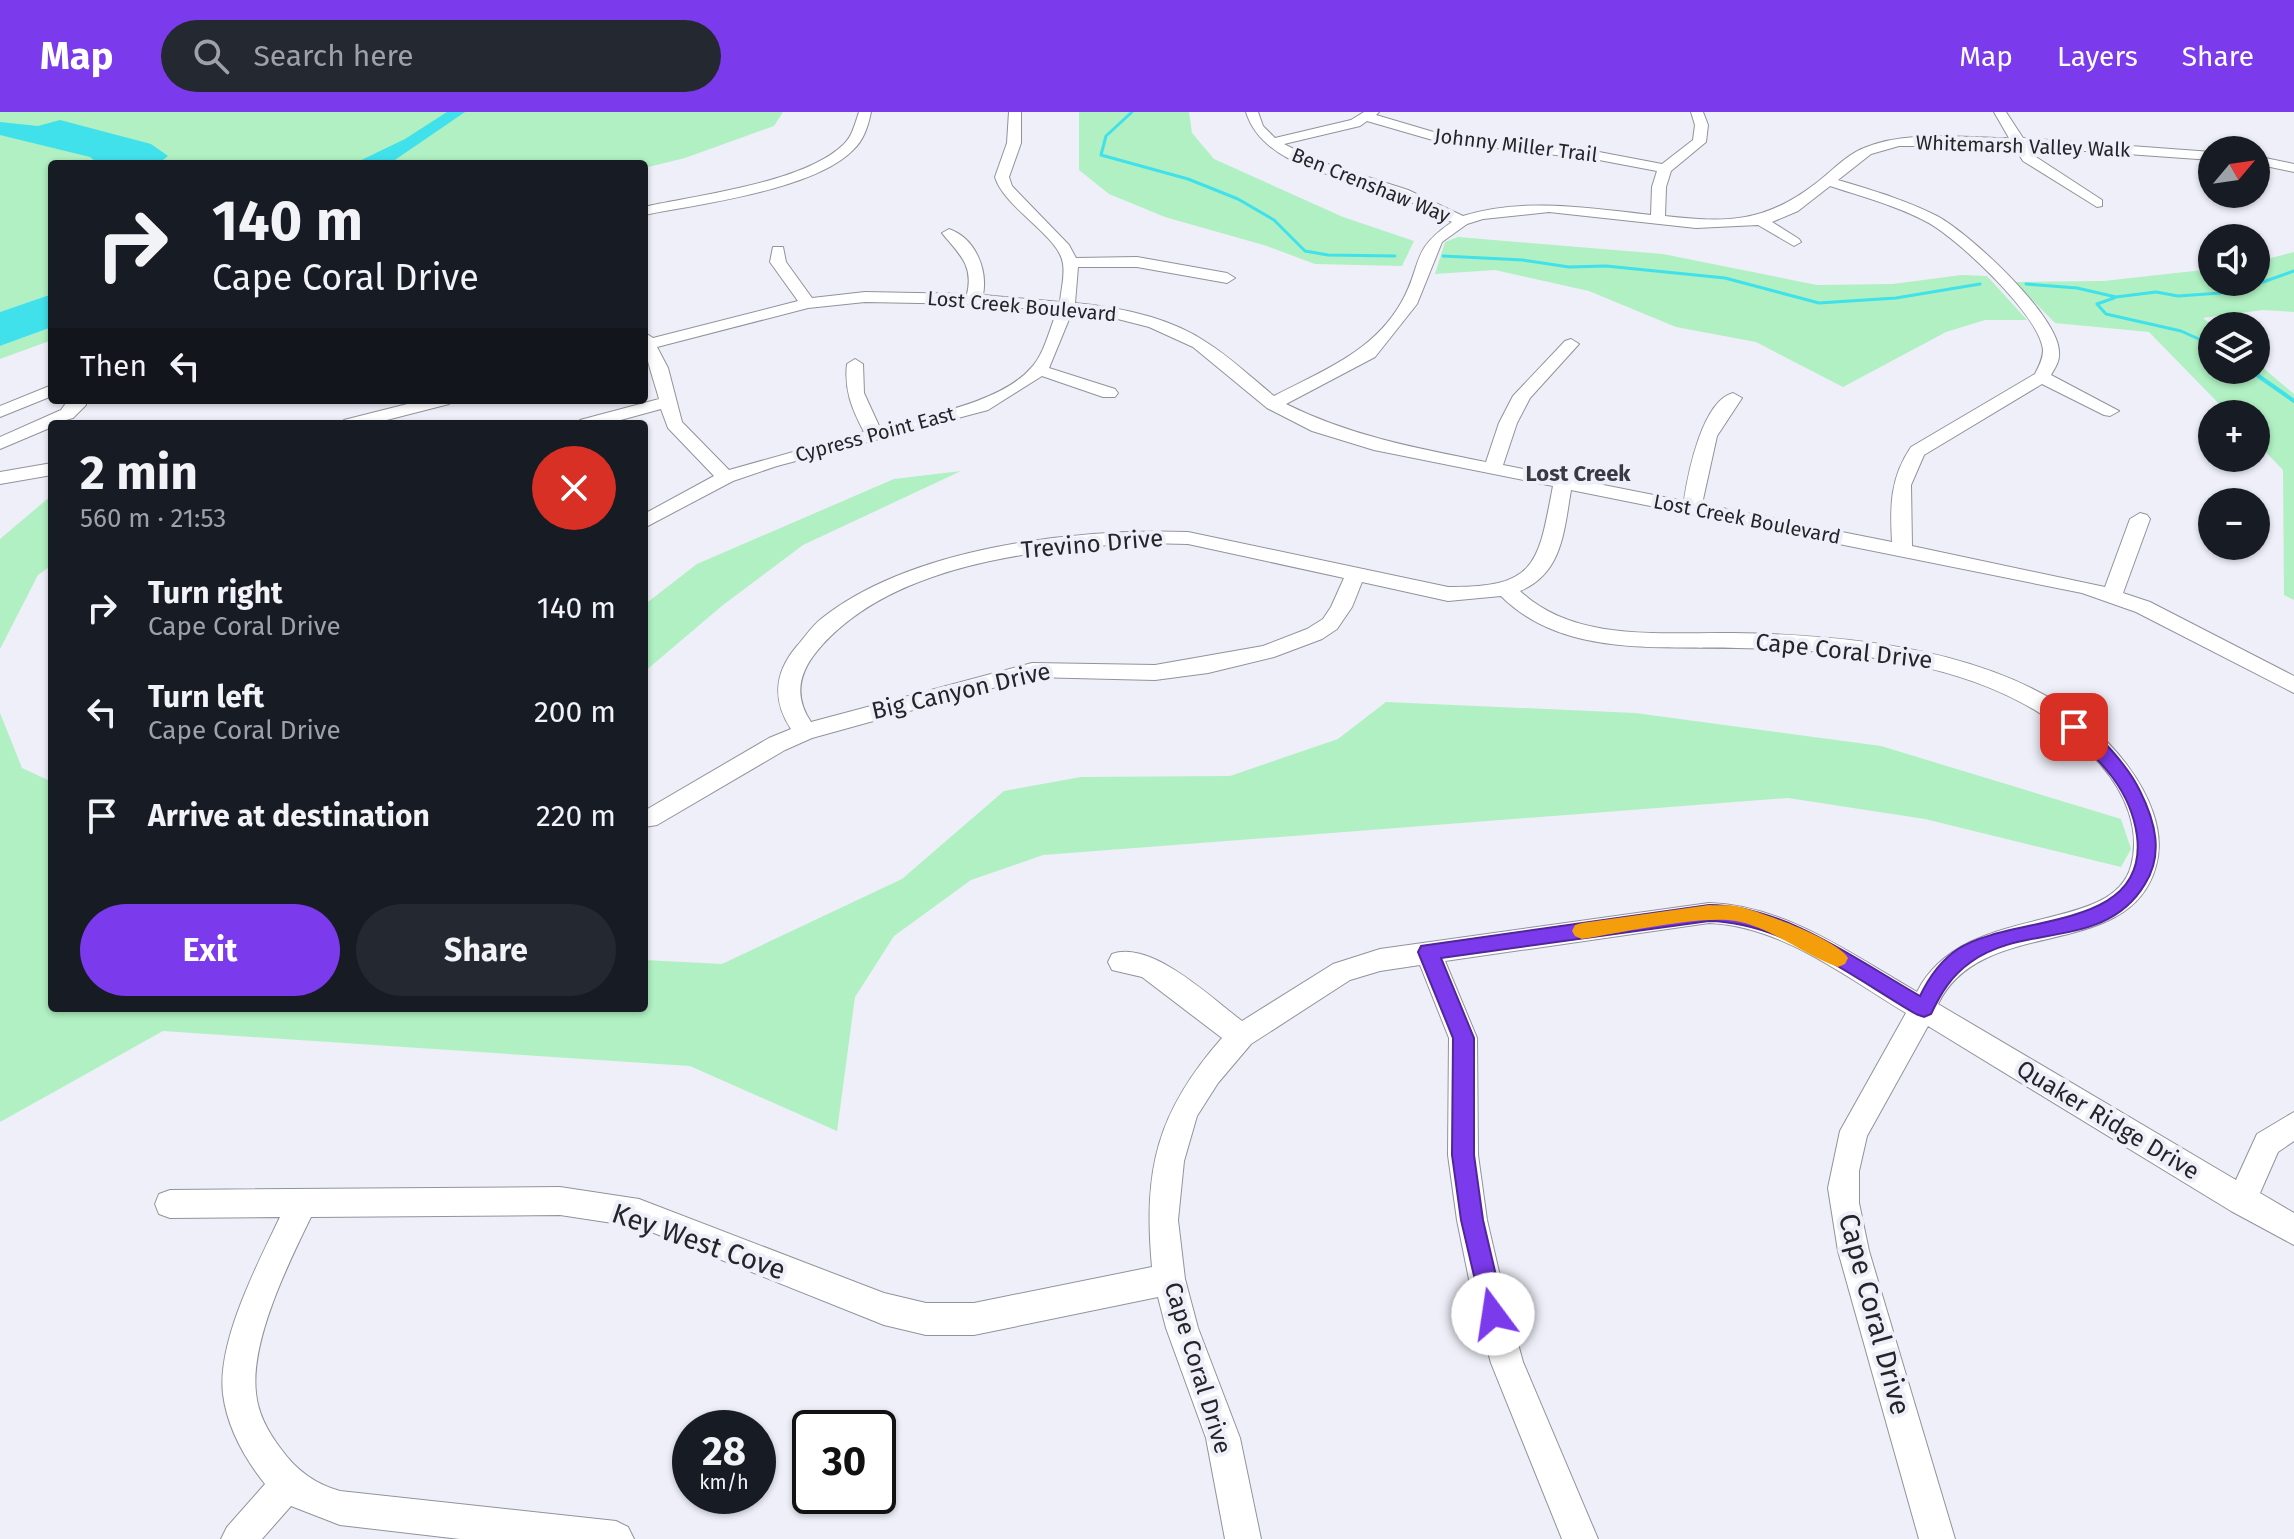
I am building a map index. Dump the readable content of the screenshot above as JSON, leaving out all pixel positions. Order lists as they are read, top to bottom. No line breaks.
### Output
{"streets":{"street":["Johnny Miller Trail","Whitemarsh Valley Walk","Ben Crenshaw Way","Lost Creek Boulevard","Cypress Point East","Trevino Drive","Cape Coral Drive","Big Canyon Drive","Quaker Ridge Drive","Key West Cove"]},"crossings":[["Whitemarsh Valley Walk","Ben Crenshaw Way"],["Whitemarsh Valley Walk","Lost Creek Boulevard"],["Lost Creek Boulevard","Trevino Drive"],["Trevino Drive","Cape Coral Drive"],["Trevino Drive","Big Canyon Drive"],["Cape Coral Drive","Quaker Ridge Drive"],["Cape Coral Drive","Key West Cove"]],"districts":["Lost Creek"],"north":"top right","page":{"header":"Map","search":"Search here","nav":["Map","Layers","Share"],"map_buttons":["+","−"],"turn":["140 m","Cape Coral Drive"],"then":"Then","heading":["2 min","560 m · 21:53"],"list":[{"name":"Turn right","note":"Cape Coral Drive","value":"140 m"},{"name":"Turn left","note":"Cape Coral Drive","value":"200 m"},{"name":"Arrive at destination","value":"220 m"}],"buttons":["Exit","Share"],"speed":"28 km/h","limit":"30"}}
